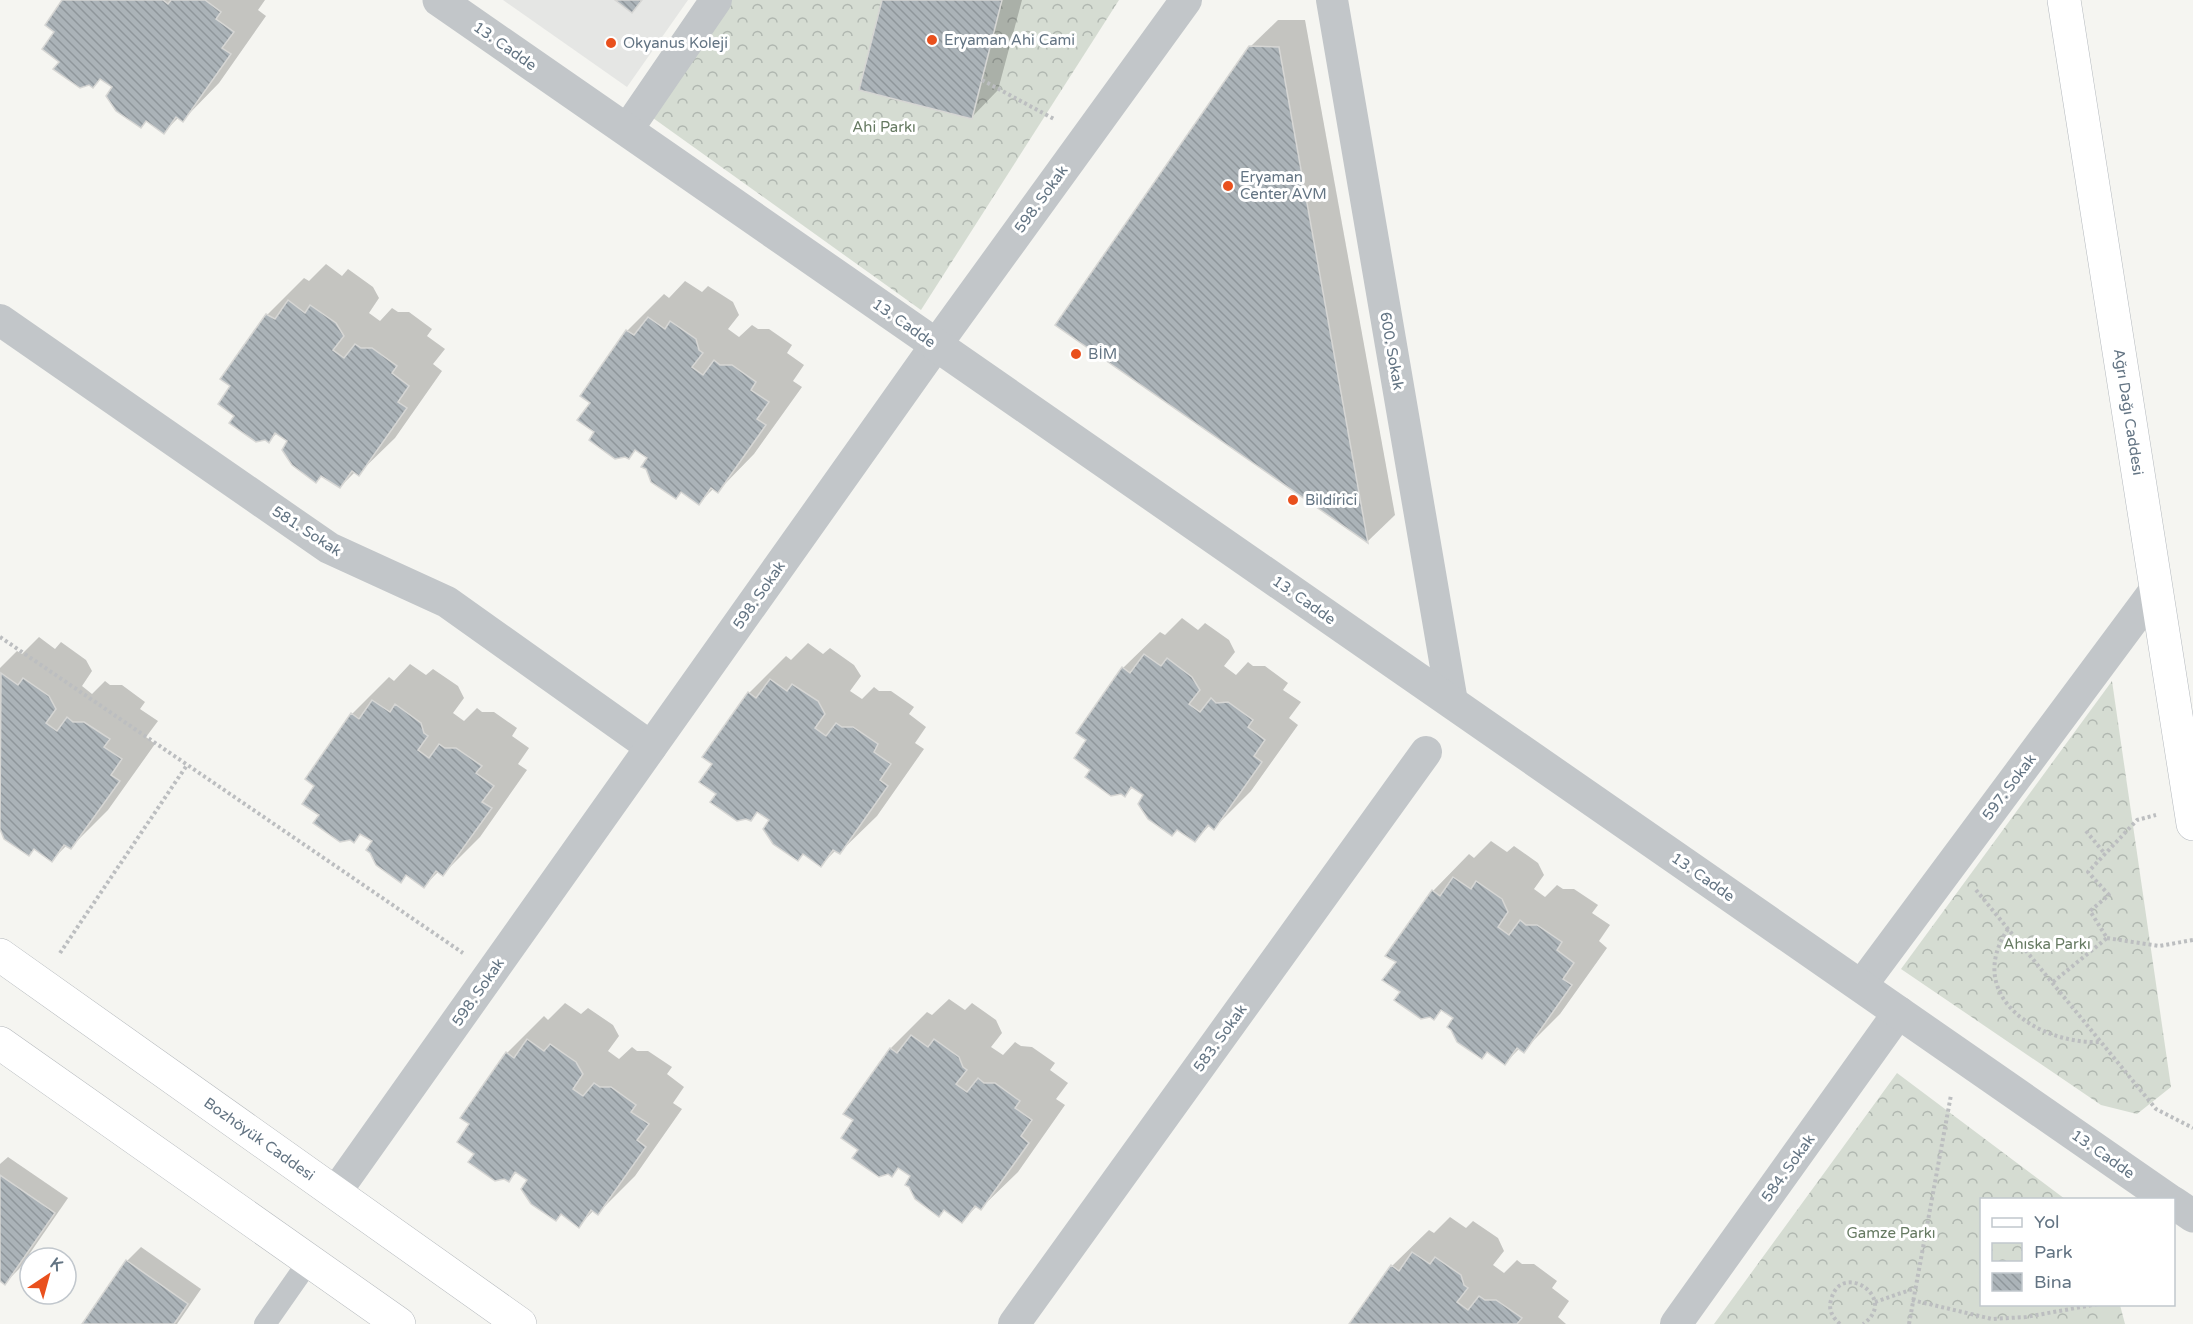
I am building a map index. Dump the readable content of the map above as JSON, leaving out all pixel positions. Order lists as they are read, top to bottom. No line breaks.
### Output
{"streets":{"main road":["Ağrı Dağı Caddesi","Bozhöyük Caddesi"],"street":["13. Cadde","598. Sokak","600. Sokak","581. Sokak","597. Sokak","583. Sokak","584. Sokak"]},"crossings":[["13. Cadde","598. Sokak"],["13. Cadde","600. Sokak"],["13. Cadde","597. Sokak"],["13. Cadde","584. Sokak"],["598. Sokak","581. Sokak"],["598. Sokak","Bozhöyük Caddesi"],["Ağrı Dağı Caddesi","597. Sokak"]],"parks":["Ahi Parkı","Ahıska Parkı","Gamze Parkı"],"places":["Eryaman Ahi Cami","Okyanus Koleji","Eryaman Center AVM","BİM","Bildirici"],"legend":["Yol","Park","Bina"],"north":"top right"}
